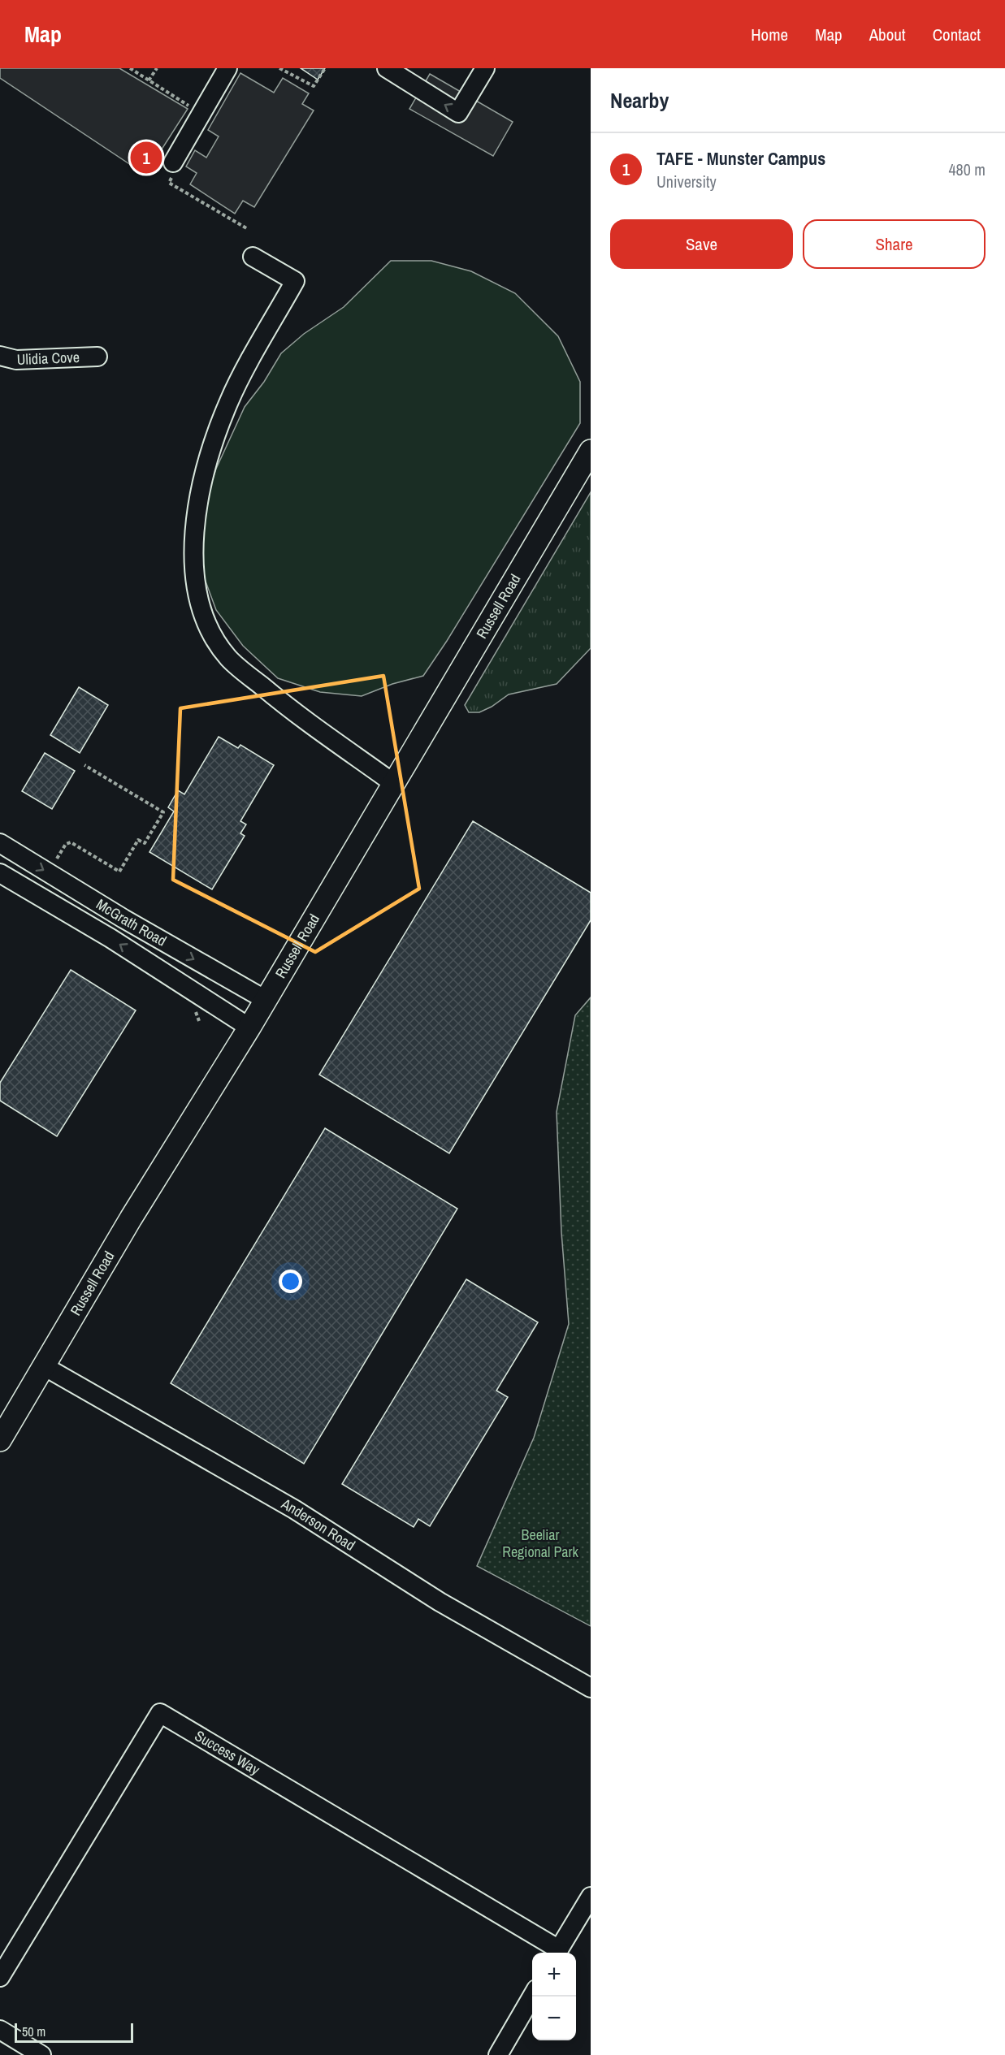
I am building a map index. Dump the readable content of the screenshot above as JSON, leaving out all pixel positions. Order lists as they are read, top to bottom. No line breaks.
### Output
{"streets":{"main road":["Russell Road"],"street":["Ulidia Cove","McGrath Road","Anderson Road","Success Way"]},"crossings":[["Russell Road","McGrath Road"],["Russell Road","Anderson Road"]],"parks":["Beeliar Regional Park"],"scale_bar":"50 m","page":{"header":"Map","nav":["Home","Map","About","Contact"],"heading":"Nearby","list":[{"mark":"1","name":"TAFE - Munster Campus","note":"University","value":"480 m"}],"pins":"1","buttons":["Save","Share"],"map_buttons":["+","−"],"scale":"50 m"}}
